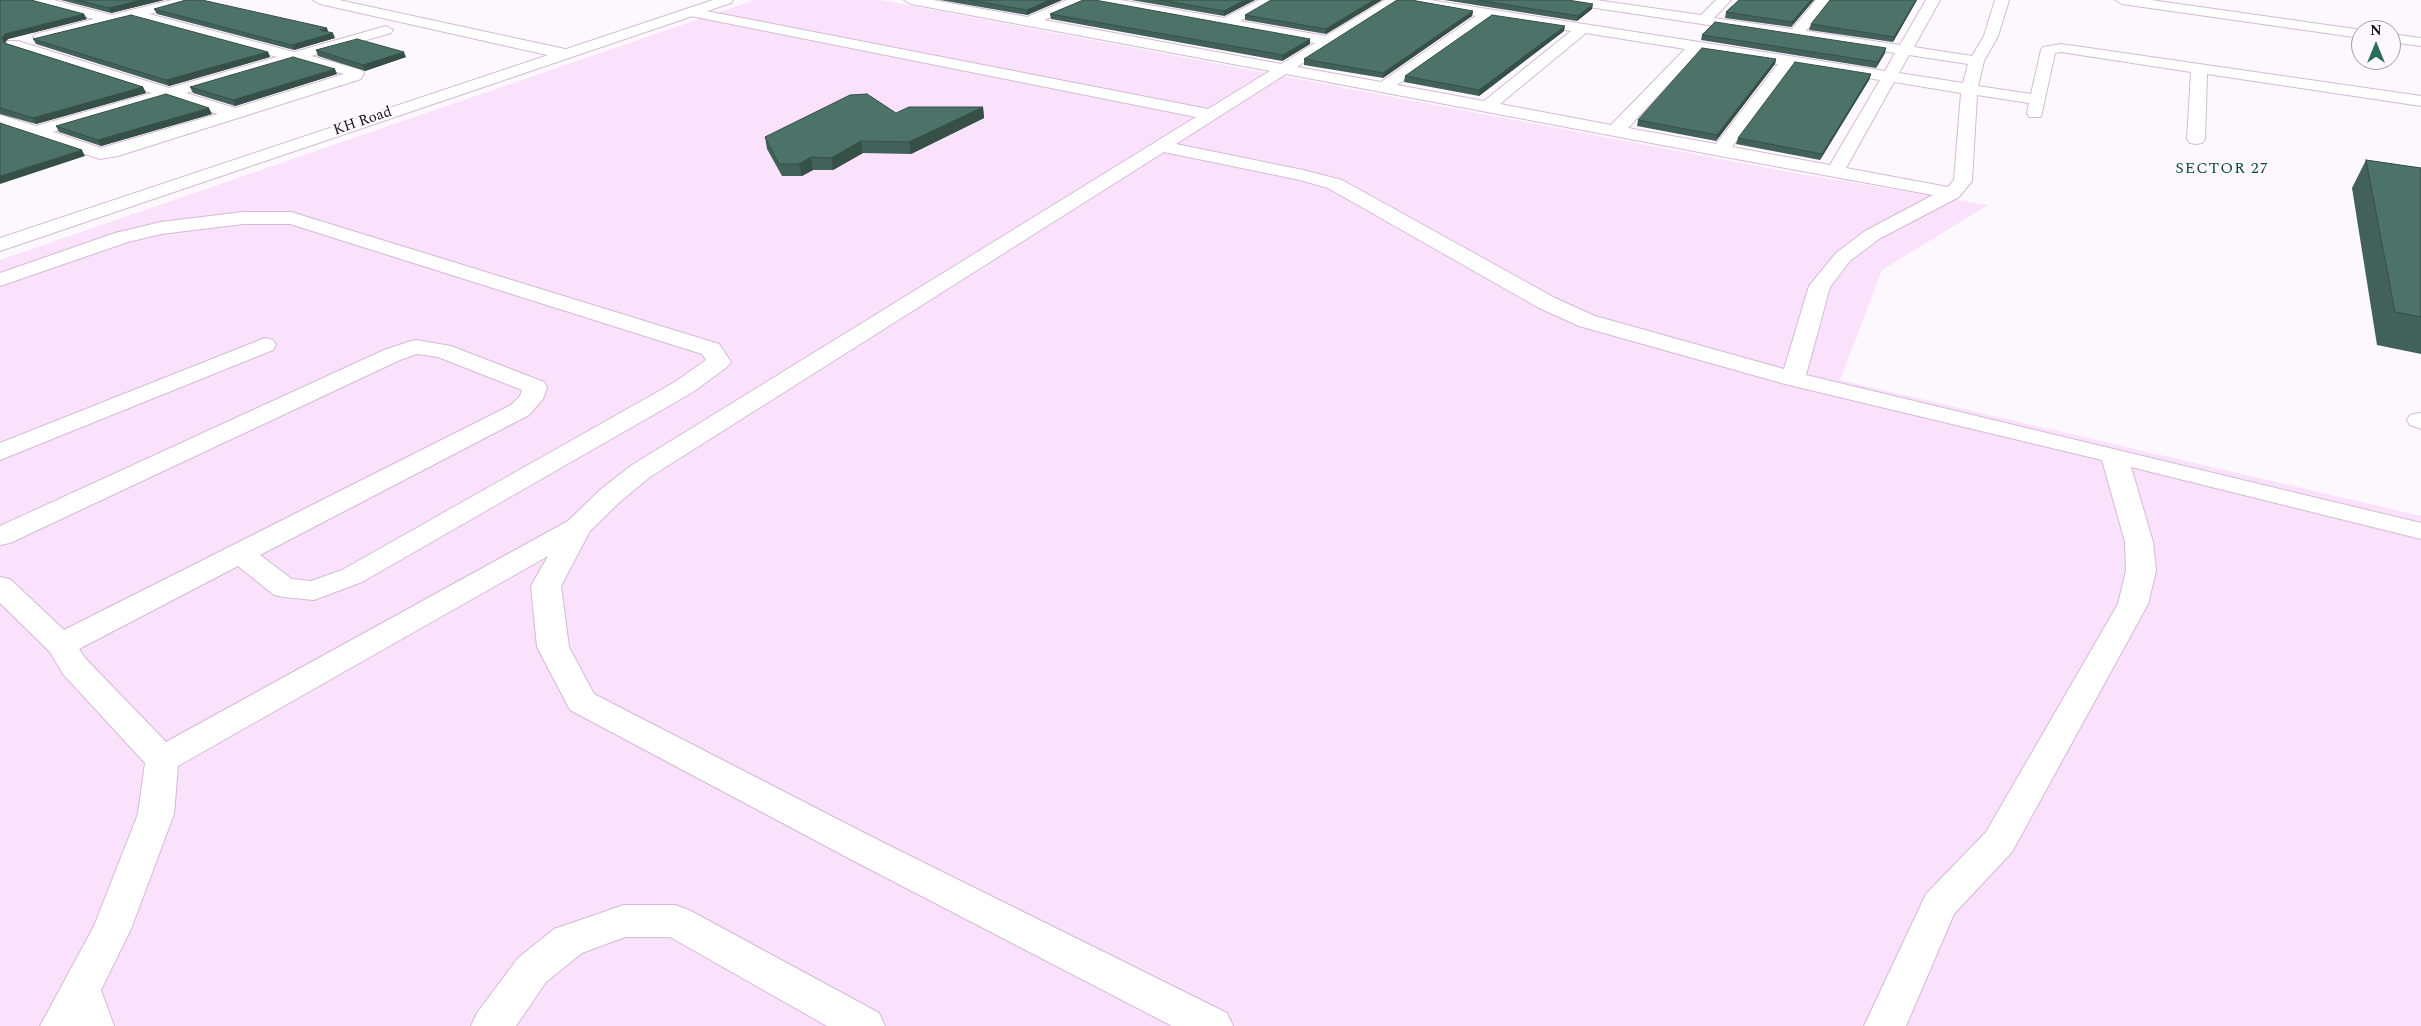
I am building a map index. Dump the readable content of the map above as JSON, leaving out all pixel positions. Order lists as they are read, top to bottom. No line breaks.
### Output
{"streets":{"street":["KH Road"]},"districts":["SECTOR 27"],"north":"top"}
